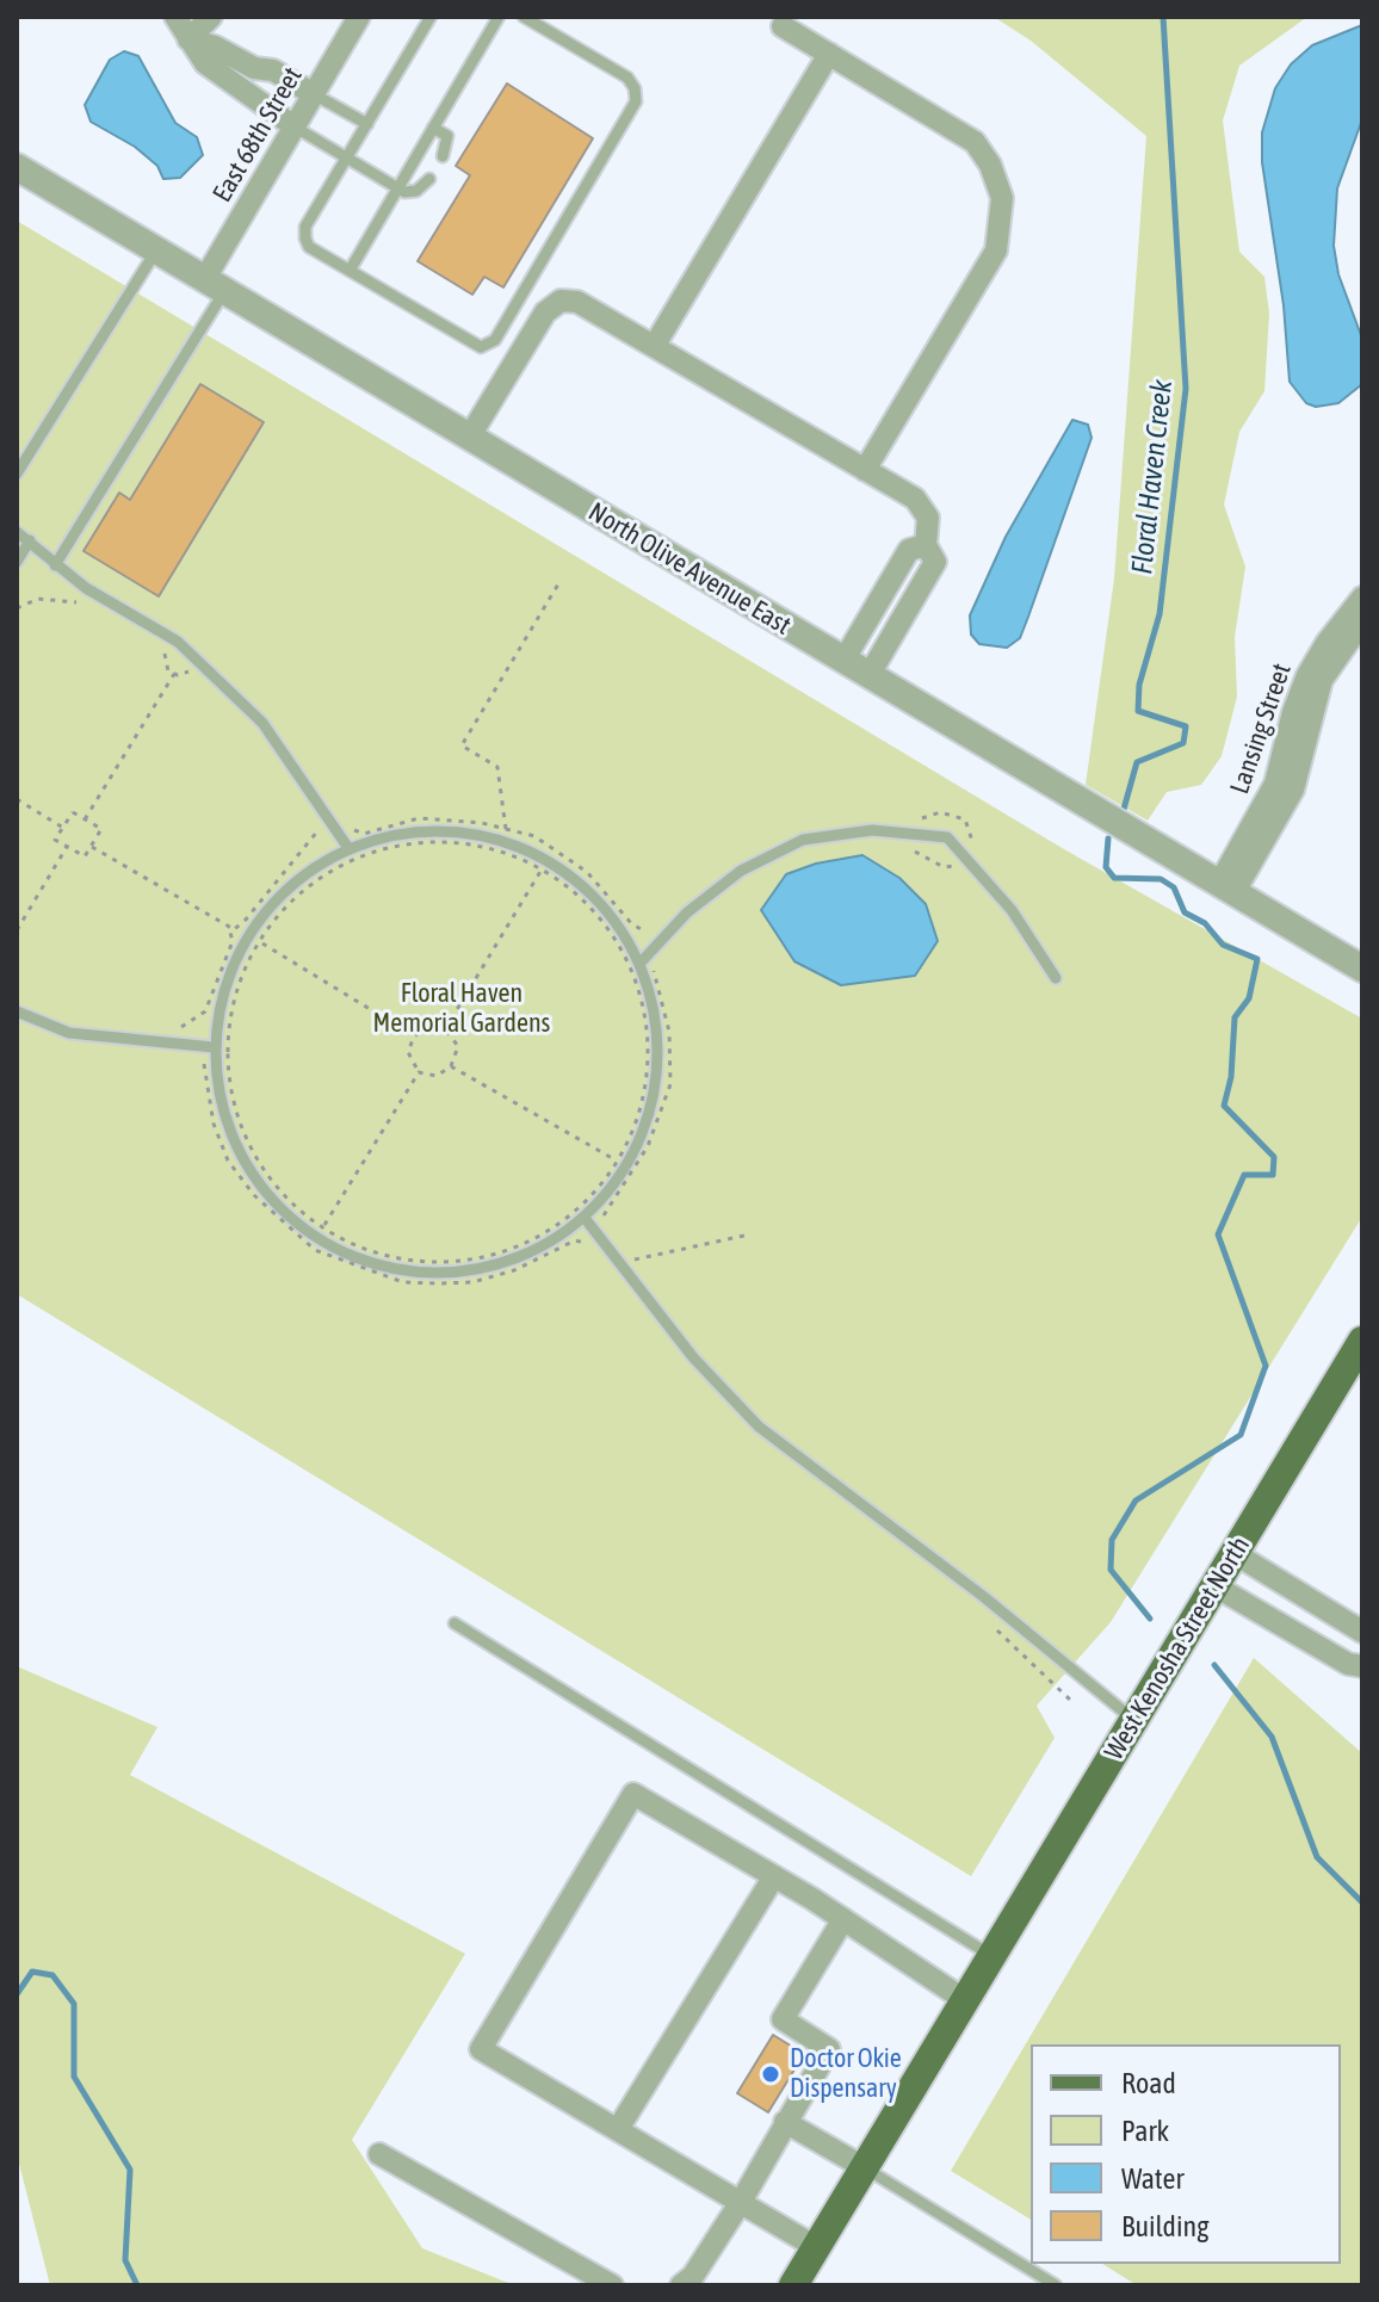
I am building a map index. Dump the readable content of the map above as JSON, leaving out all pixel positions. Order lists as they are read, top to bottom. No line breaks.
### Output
{"streets":{"main road":["West Kenosha Street North"],"street":["East 68th Street","North Olive Avenue East","Lansing Street"]},"crossings":[["East 68th Street","North Olive Avenue East"],["North Olive Avenue East","Lansing Street"]],"water":["Floral Haven Creek"],"parks":["Floral Haven Memorial Gardens"],"places":["Doctor Okie Dispensary"],"legend":["Road","Park","Water","Building"]}
